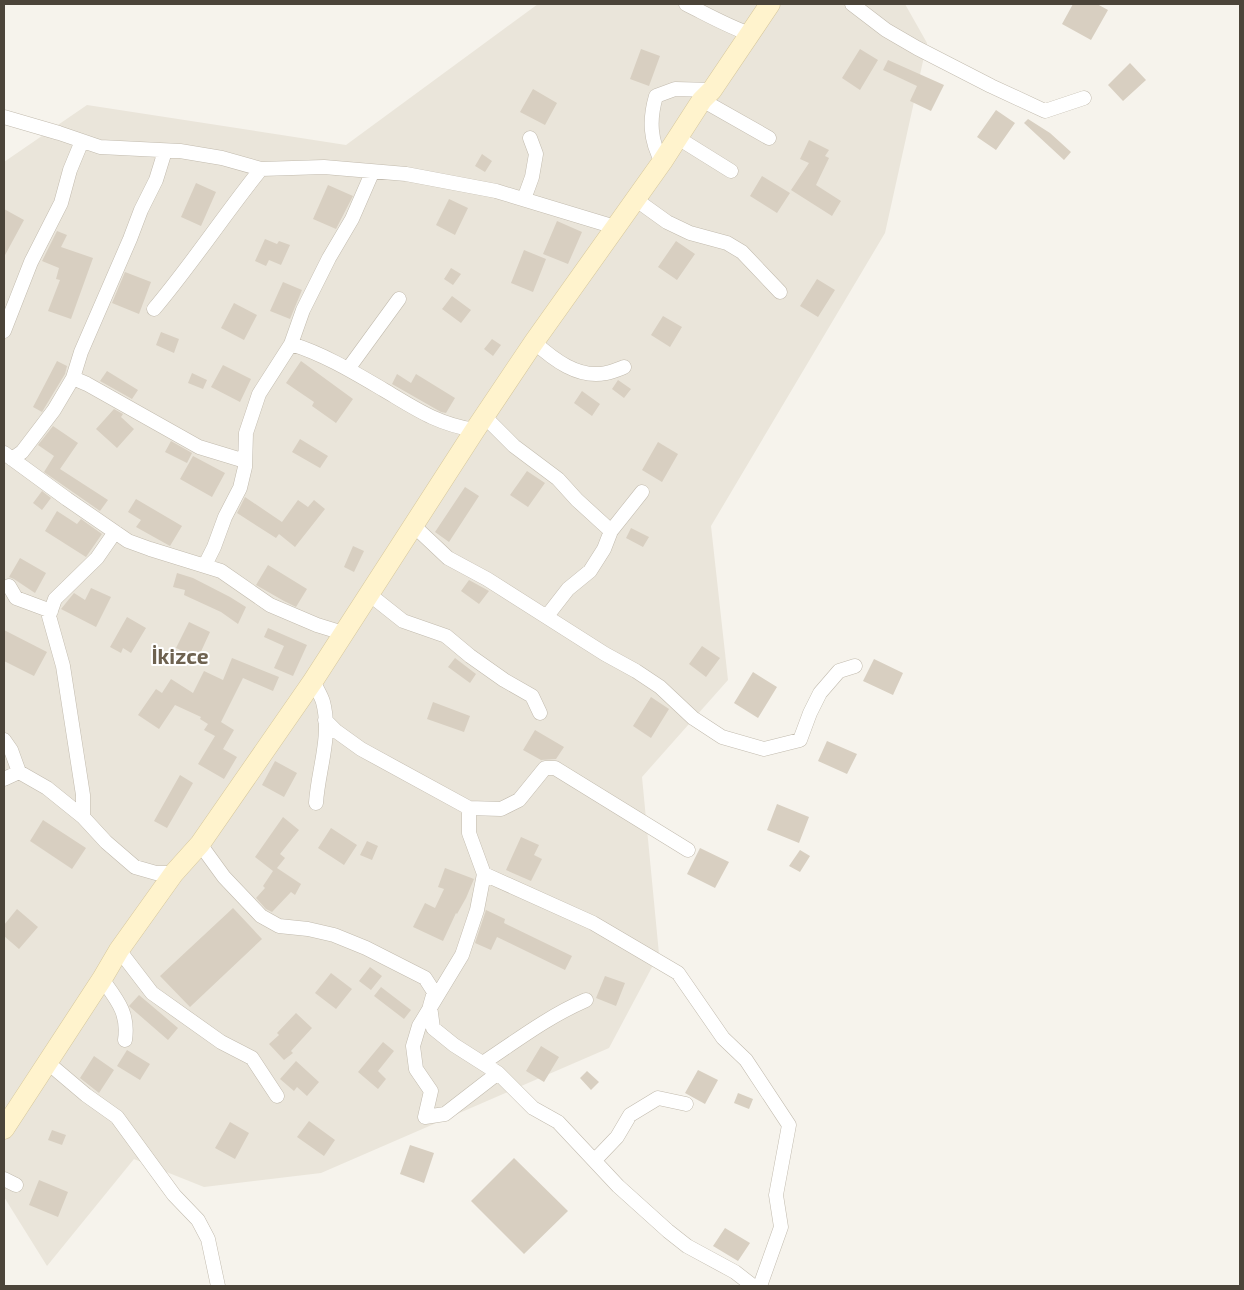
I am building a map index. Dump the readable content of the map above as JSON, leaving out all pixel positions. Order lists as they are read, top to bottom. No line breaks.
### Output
{"districts":["İkizce"]}
